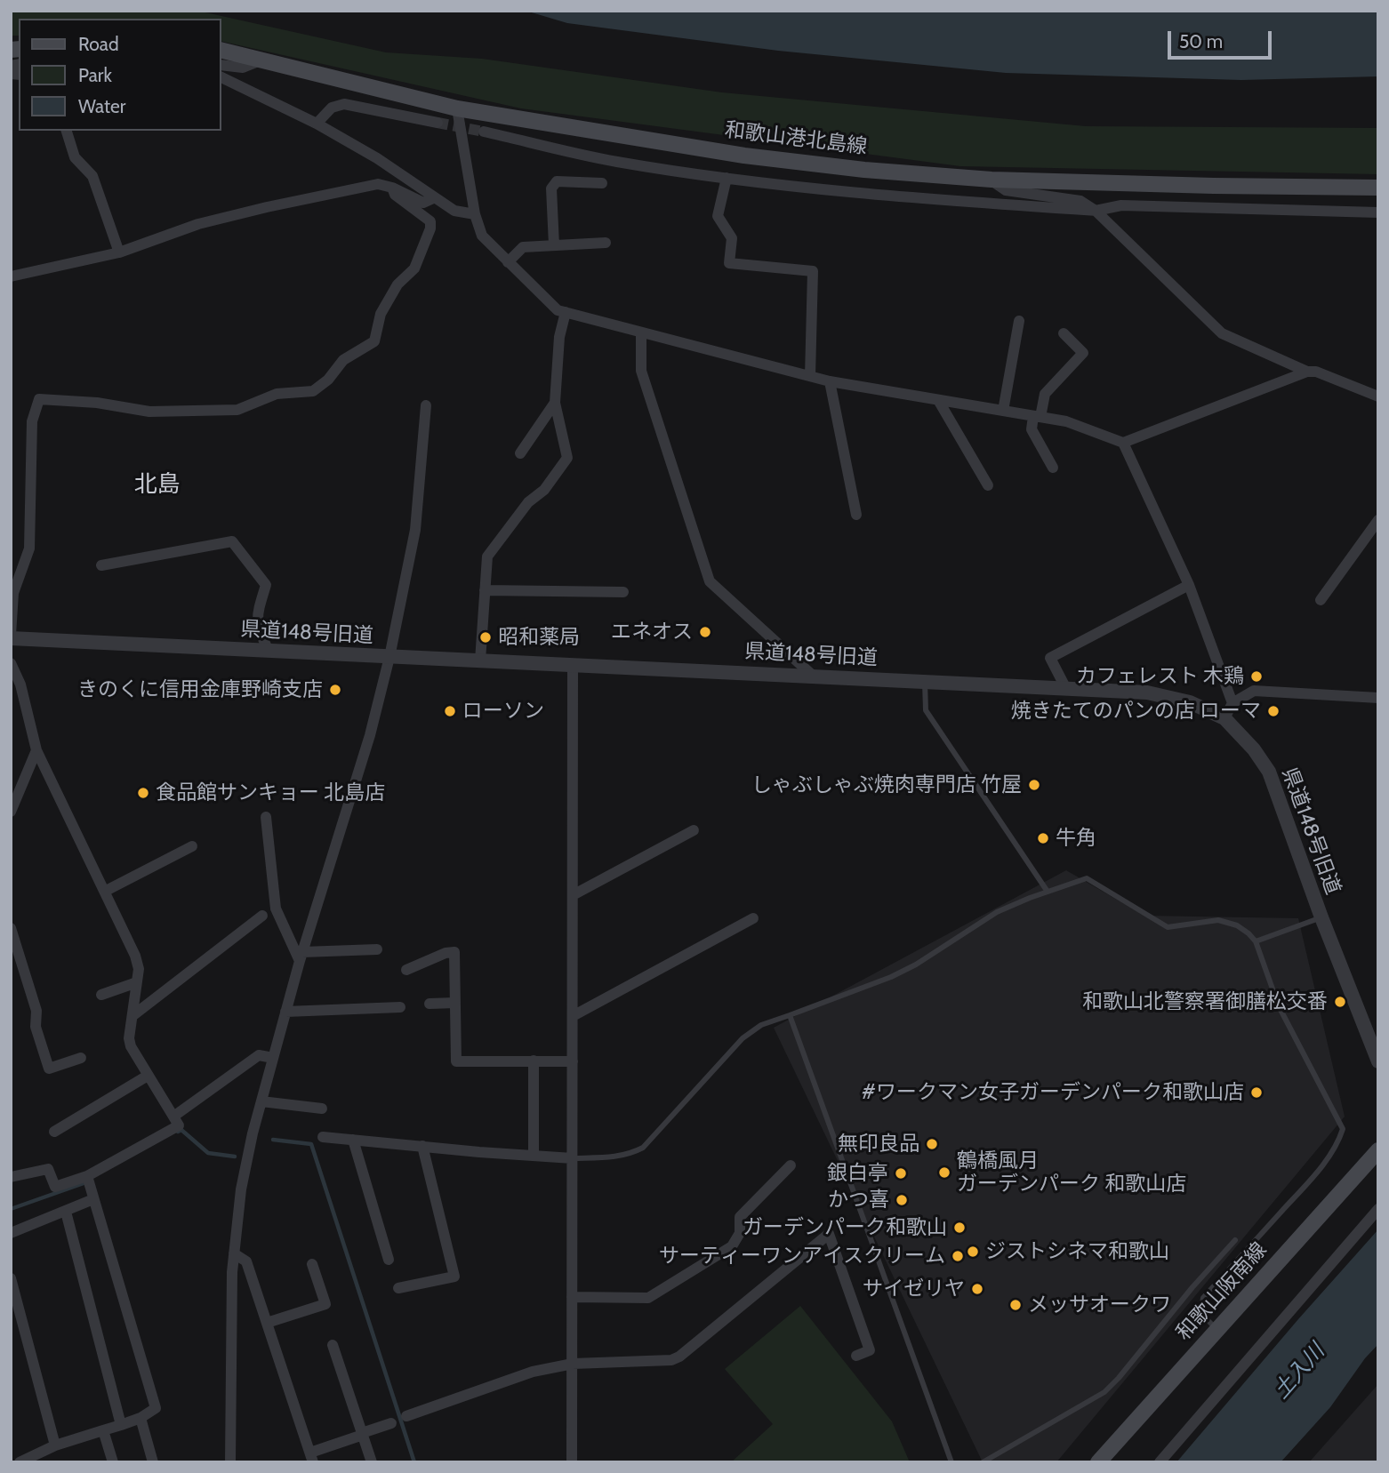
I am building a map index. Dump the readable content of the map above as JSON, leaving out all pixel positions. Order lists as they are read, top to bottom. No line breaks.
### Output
{"streets":{"main road":["和歌山港北島線","和歌山阪南線"],"street":["県道148号旧道"]},"districts":["北島"],"water":["土入川"],"places":["エネオス","昭和薬局","カフェレスト 木鶏","きのくに信用金庫野崎支店","ローソン","焼きたてのパンの店 ローマ","しゃぶしゃぶ焼肉専門店 竹屋","食品館サンキョー 北島店","牛角","和歌山北警察署御膳松交番","#ワークマン女子ガーデンパーク和歌山店","無印良品","鶴橋風月 ガーデンパーク 和歌山店","銀白亭","かつ喜","ガーデンパーク和歌山","ジストシネマ和歌山","サーティーワンアイスクリーム","サイゼリヤ","メッサオークワ"],"legend":["Road","Park","Water"],"scale_bar":"50 m"}
